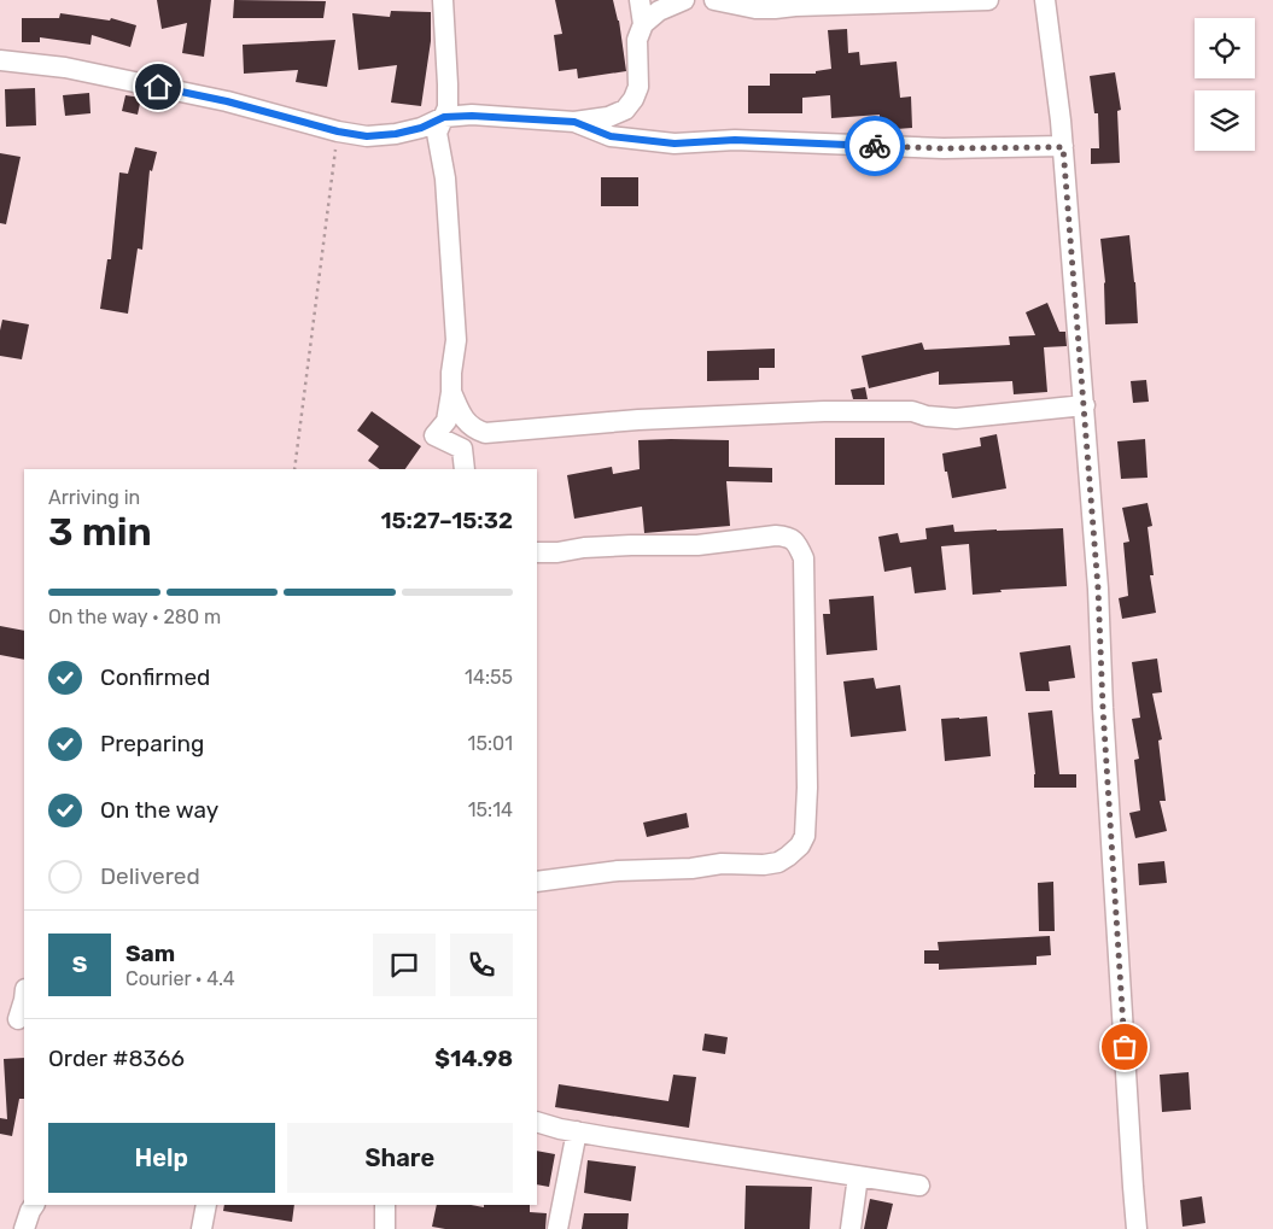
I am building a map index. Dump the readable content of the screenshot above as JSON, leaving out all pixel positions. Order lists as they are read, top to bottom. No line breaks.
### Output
{"page":{"heading":["3 min","Arriving in","15:27–15:32"],"panel":["Sam","Courier · 4.4","Order #8366","$14.98"],"bar":"On the way · 280 m","list":[["Confirmed","14:55"],["Preparing","15:01"],["On the way","15:14"],"Delivered"],"round":"S","buttons":["Help","Share"]}}
